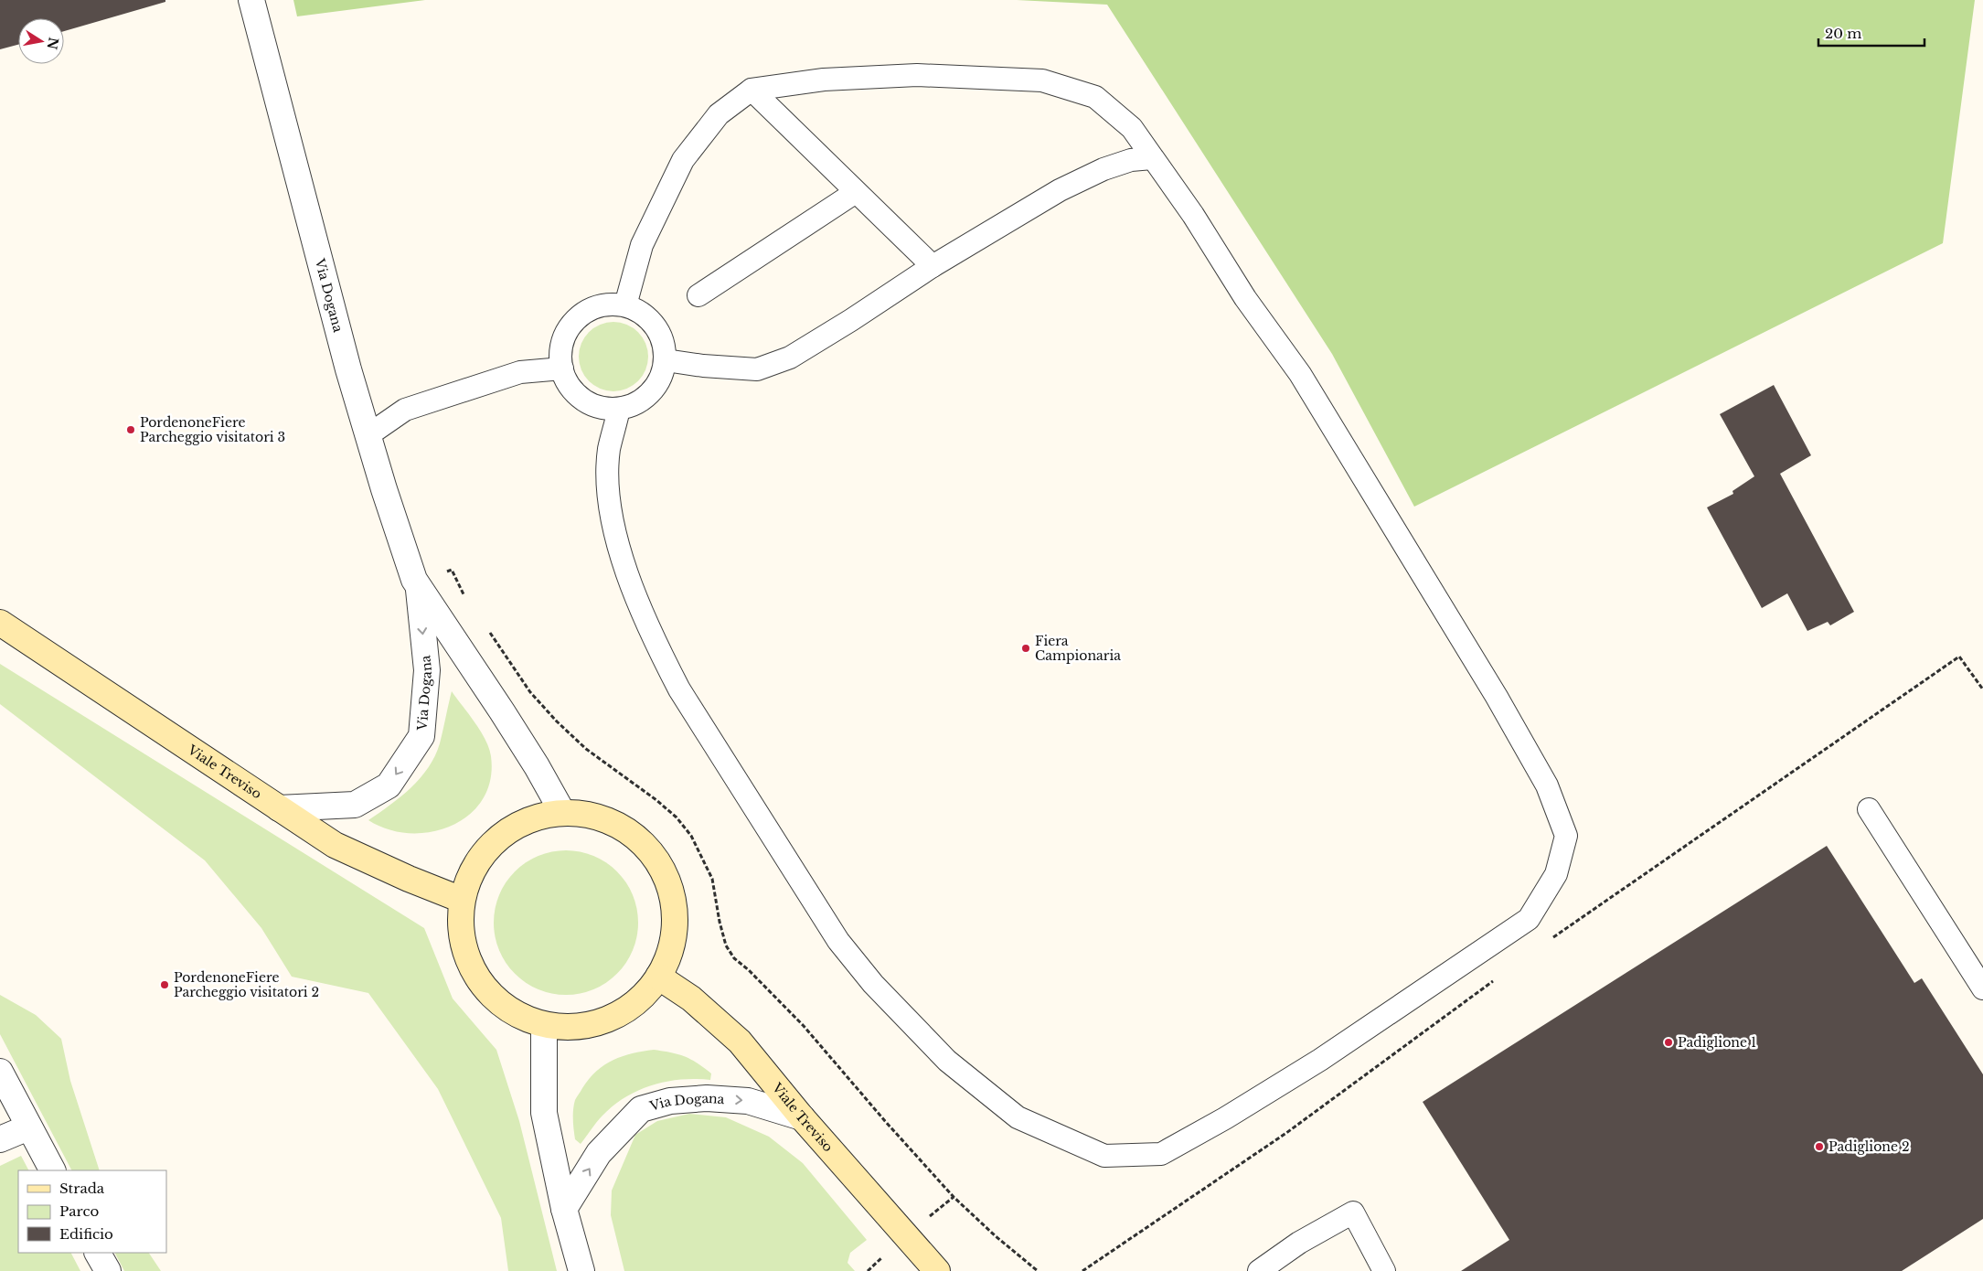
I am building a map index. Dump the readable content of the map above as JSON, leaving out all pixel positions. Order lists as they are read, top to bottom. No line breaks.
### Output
{"streets":{"main road":["Viale Treviso"],"street":["Via Dogana"]},"crossings":[["Via Dogana","Viale Treviso"]],"places":["PordenoneFiere Parcheggio visitatori 3","Fiera Campionaria","PordenoneFiere Parcheggio visitatori 2","Padiglione 1","Padiglione 2"],"legend":["Strada","Parco","Edificio"],"scale_bar":"20 m","north":"right"}
